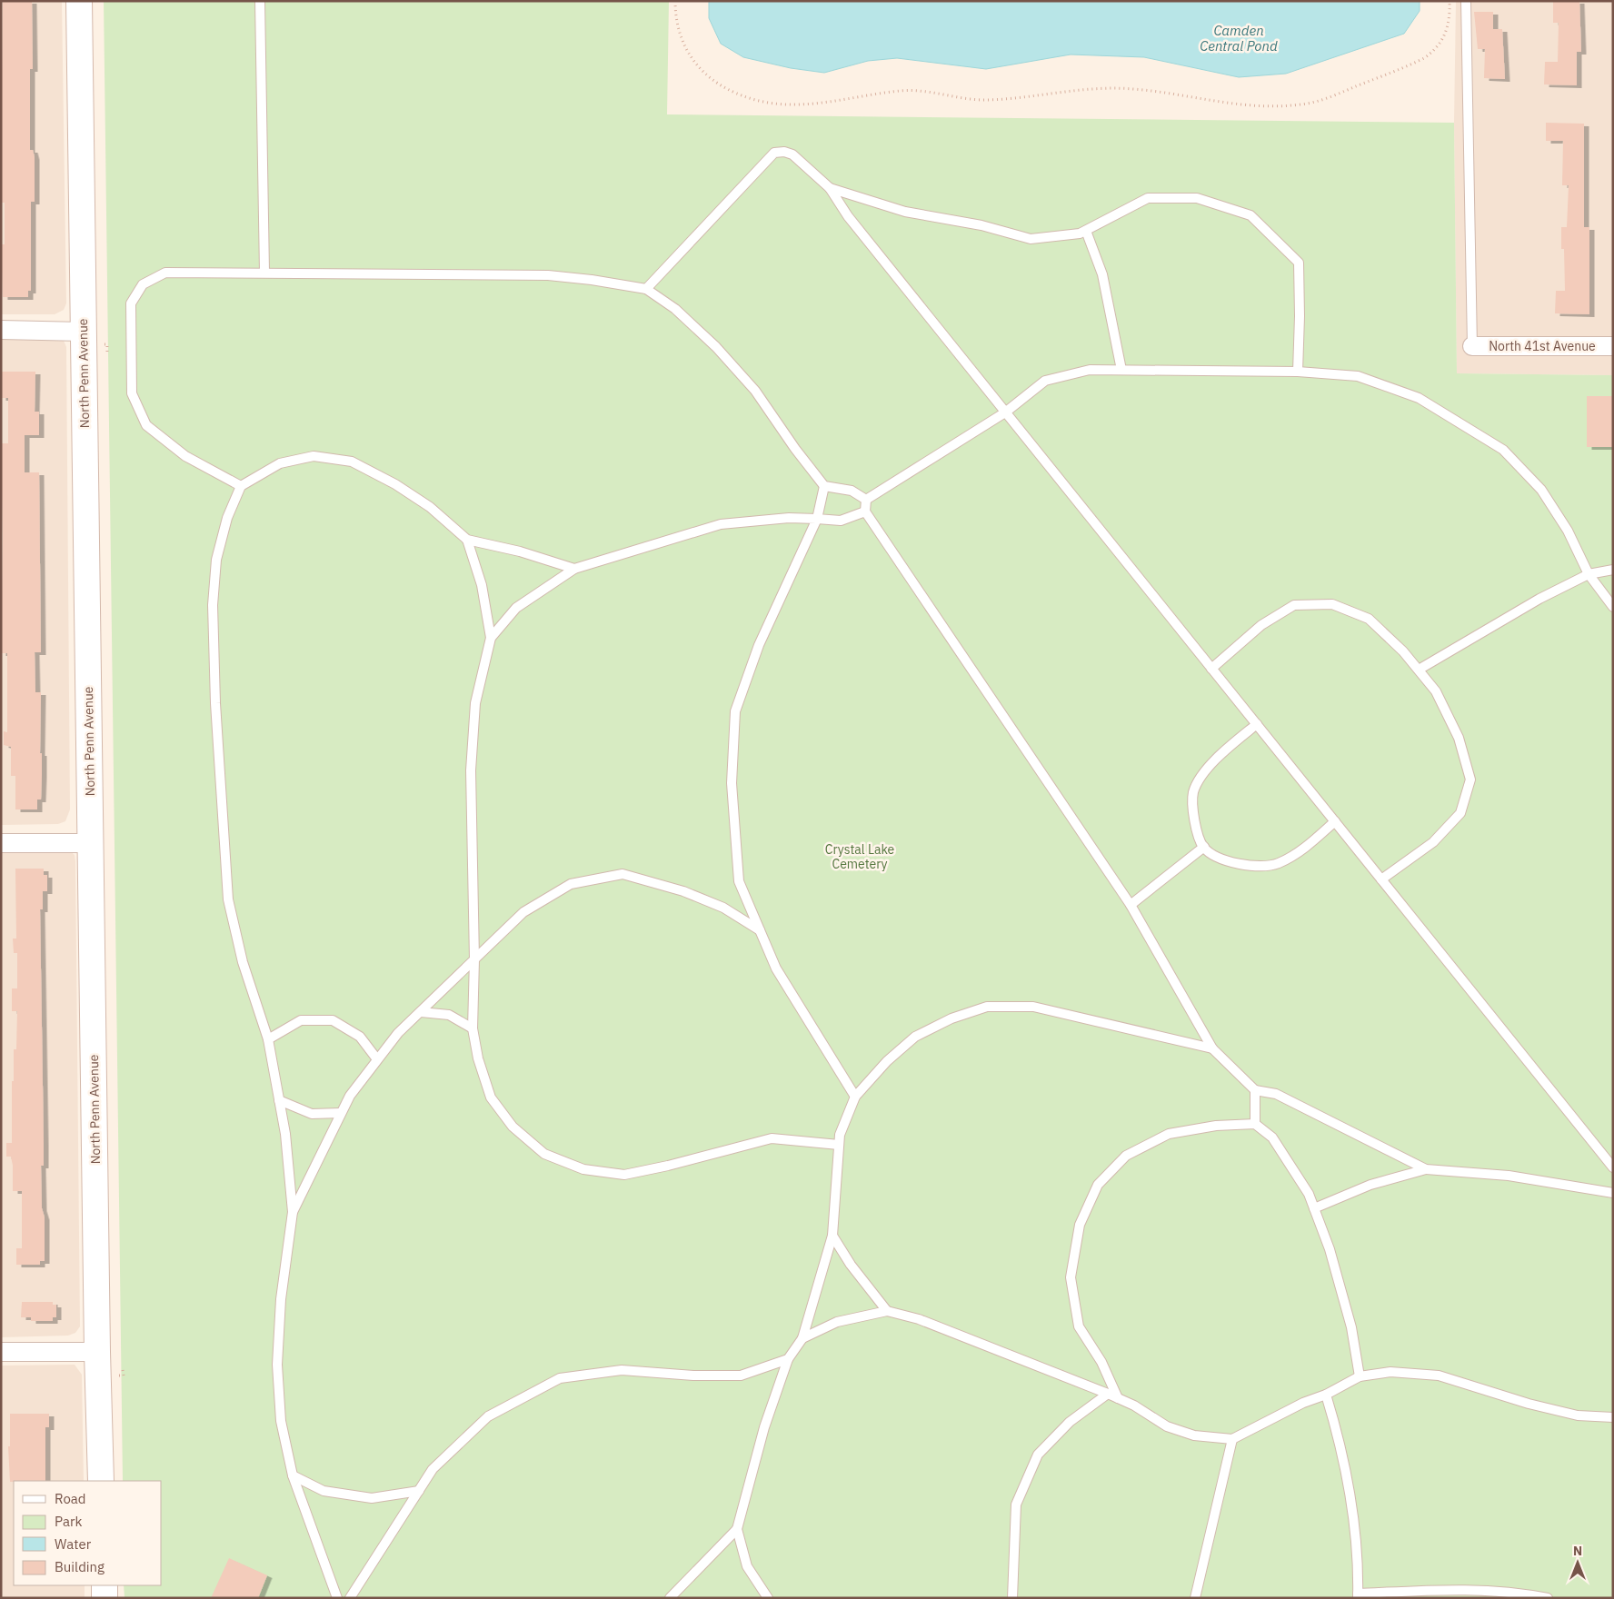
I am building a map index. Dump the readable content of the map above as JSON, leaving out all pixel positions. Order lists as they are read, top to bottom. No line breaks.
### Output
{"streets":{"main road":["North Penn Avenue"],"street":["North 41st Avenue"]},"water":["Camden Central Pond"],"parks":["Crystal Lake Cemetery"],"legend":["Road","Park","Water","Building"],"north":"top"}
